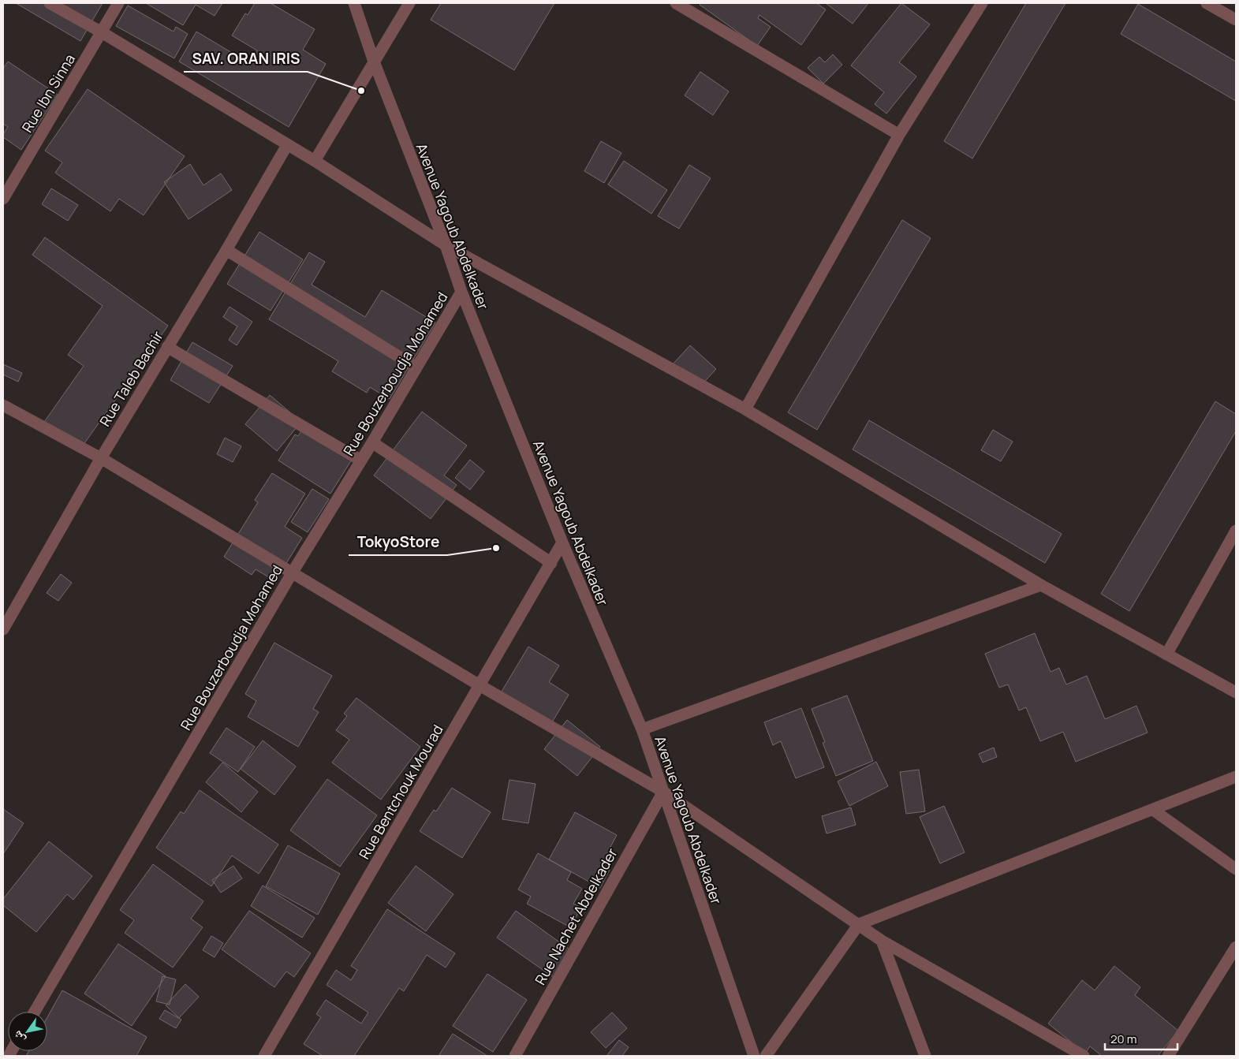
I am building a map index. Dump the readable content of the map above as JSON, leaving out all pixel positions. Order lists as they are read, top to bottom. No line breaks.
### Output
{"streets":{"street":["Rue Ibn Sinna","Avenue Yagoub Abdelkader","Rue Bouzerboudja Mohamed","Rue Taleb Bachir","Rue Bentchouk Mourad","Rue Nachet Abdelkader"]},"crossings":[["Avenue Yagoub Abdelkader","Rue Bouzerboudja Mohamed"],["Avenue Yagoub Abdelkader","Rue Bentchouk Mourad"],["Avenue Yagoub Abdelkader","Rue Nachet Abdelkader"]],"places":["SAV. ORAN IRIS","TokyoStore"],"scale_bar":"20 m","north":"bottom left"}
